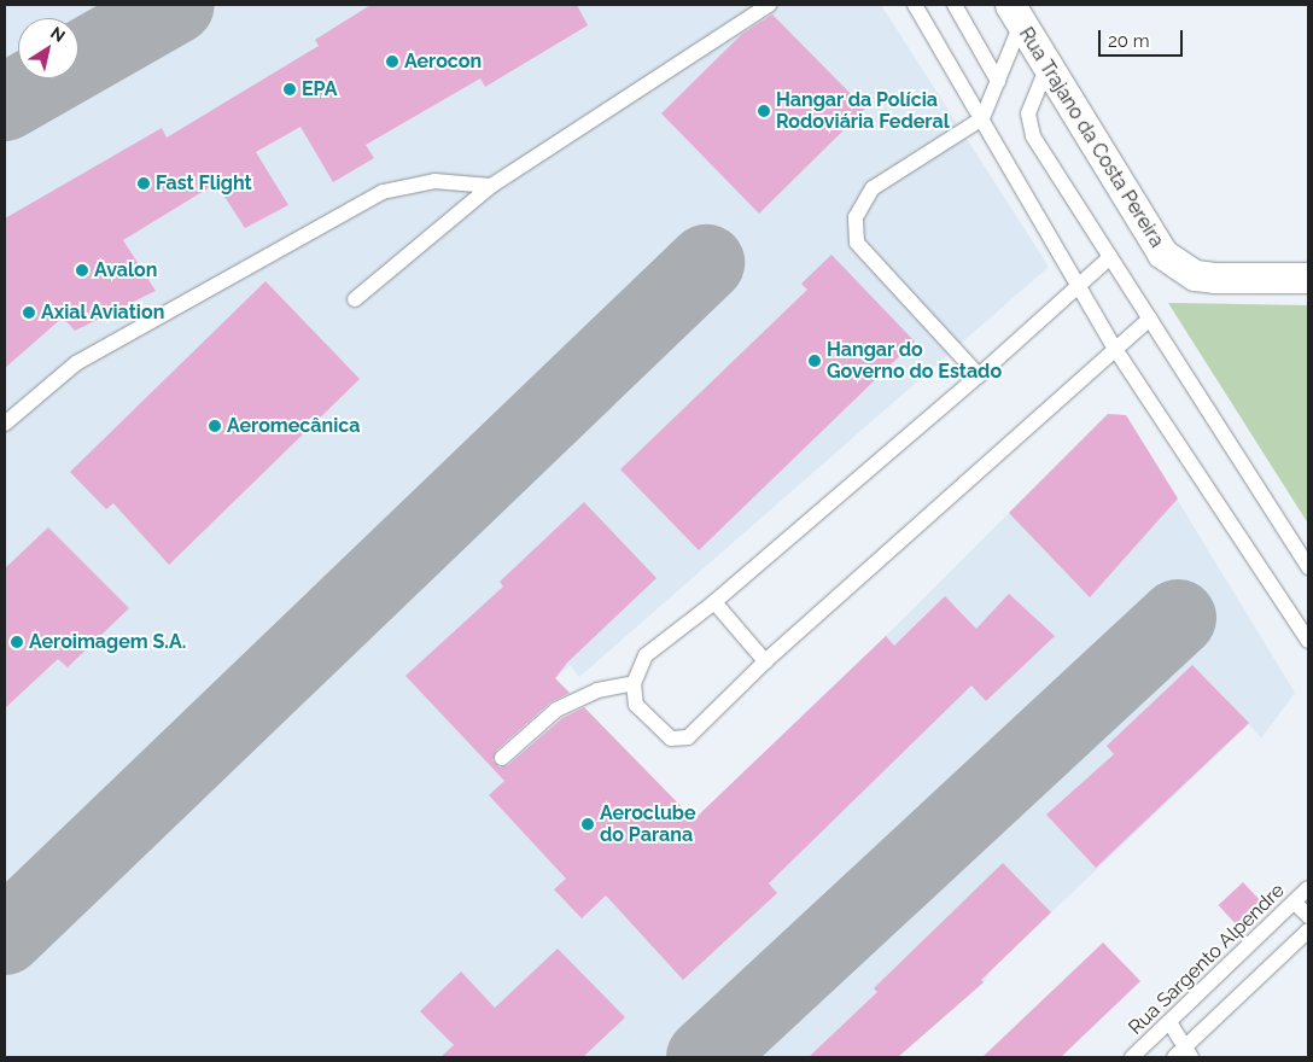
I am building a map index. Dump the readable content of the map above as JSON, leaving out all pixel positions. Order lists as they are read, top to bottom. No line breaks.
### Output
{"streets":{"street":["Rua Trajano da Costa Pereira"],"lane":["Rua Sargento Alpendre"]},"places":["Aerocon","EPA","Hangar da Polícia Rodoviária Federal","Fast Flight","Avalon","Axial Aviation","Hangar do Governo do Estado","Aeromecânica","Aeroimagem S.A.","Aeroclube do Parana"],"scale_bar":"20 m","north":"top right"}
